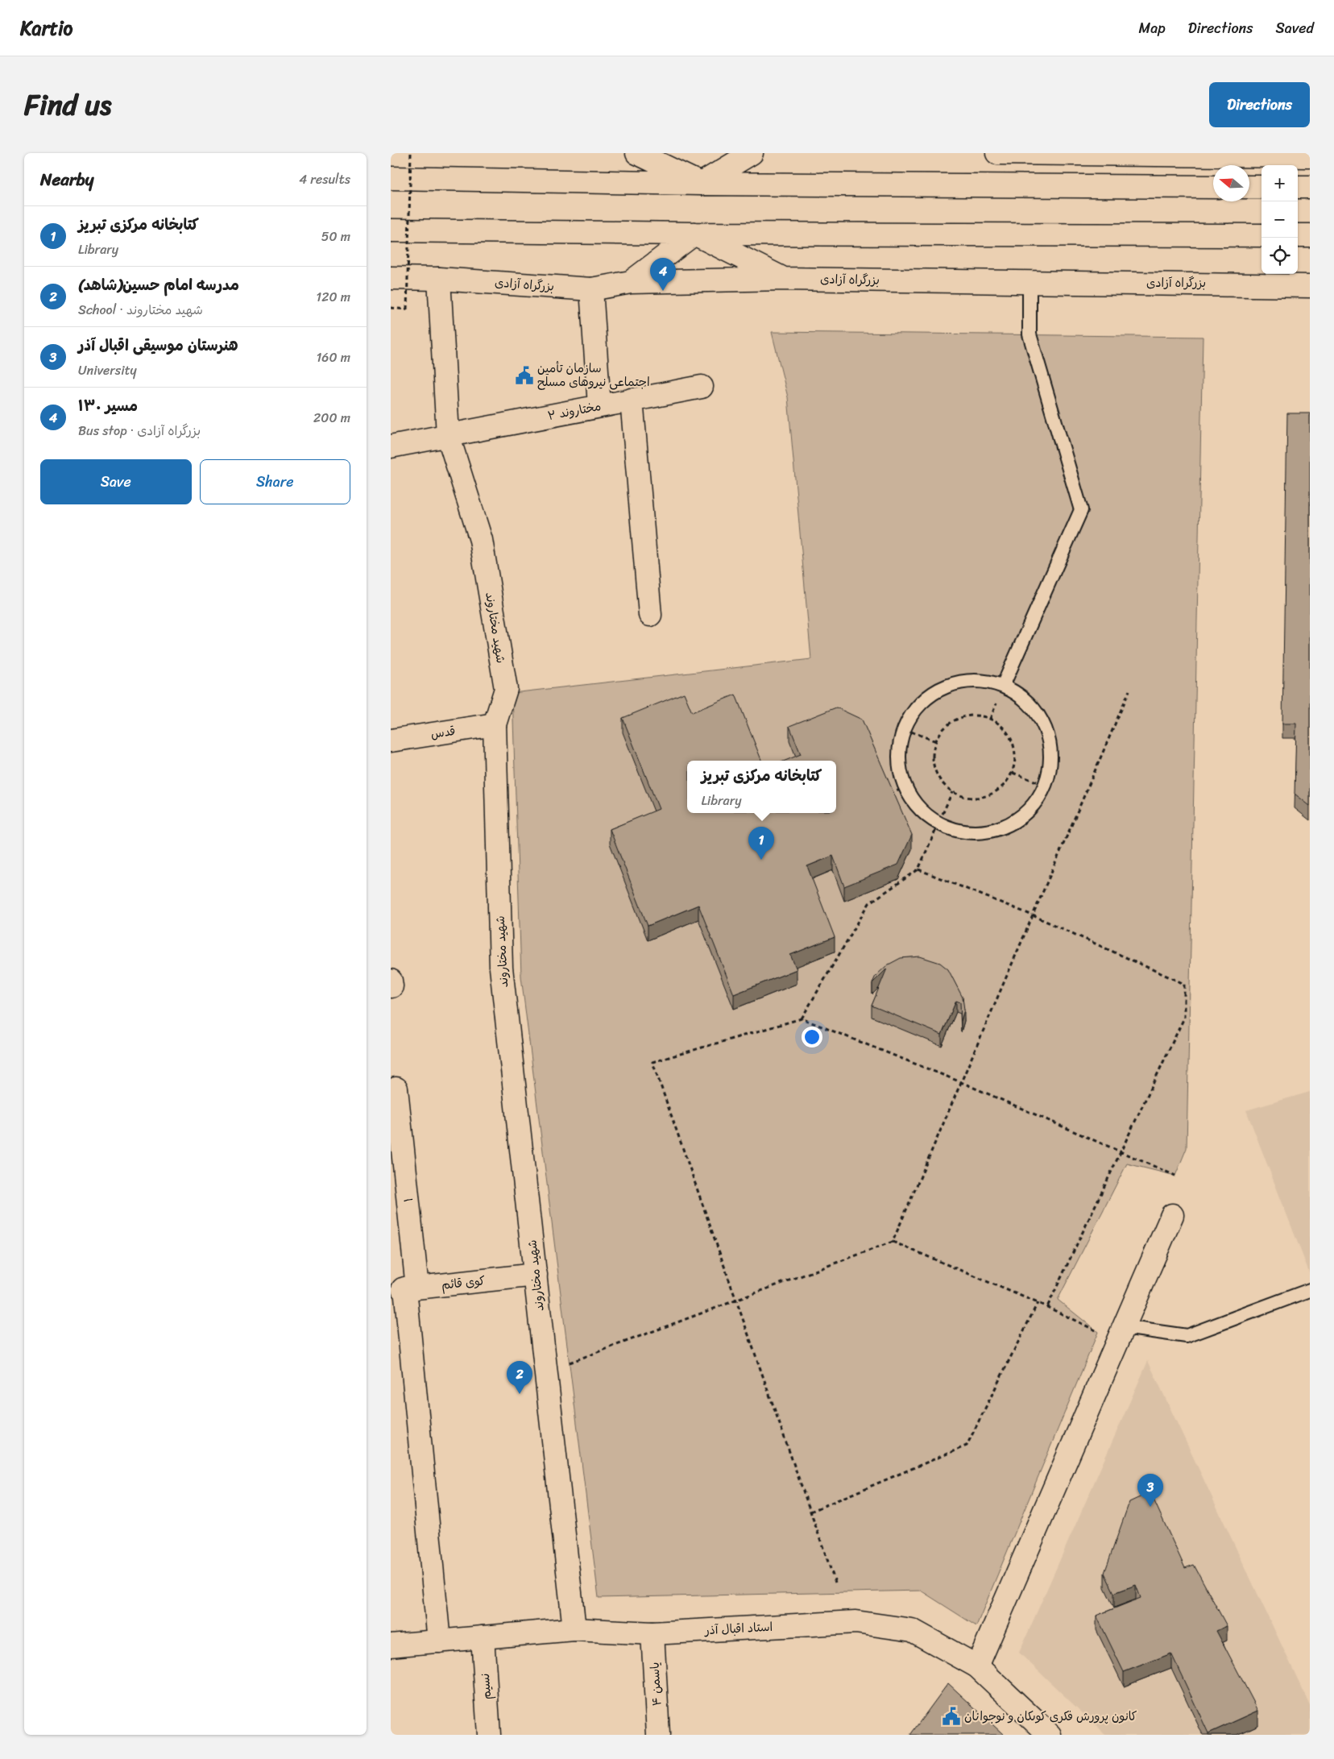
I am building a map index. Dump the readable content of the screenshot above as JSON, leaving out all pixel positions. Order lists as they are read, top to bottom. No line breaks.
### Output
{"streets":{"main road":["بزرگراه آزادی","مختاروند ۲","شهید مختاروند","قدس","۱","کوی قائم","استاد اقبال آذر","یاسمن ۴","نسیم"]},"crossings":[["بزرگراه آزادی","شهید مختاروند"],["مختاروند ۲","شهید مختاروند"],["شهید مختاروند","قدس"],["شهید مختاروند","کوی قائم"],["شهید مختاروند","استاد اقبال آذر"],["۱","کوی قائم"],["۱","استاد اقبال آذر"],["استاد اقبال آذر","یاسمن ۴"],["استاد اقبال آذر","نسیم"]],"places":{"public building":["سازمان تأمین اجتماعی نیروهای مسلح","کانون پرورش فکرى کوىکان و نوجوانان"]},"north":"left","page":{"header":"Kartio","nav":["Map","Directions","Saved"],"title":"Find us","buttons":["Directions",["Save","Share"]],"heading":["Nearby","4 results"],"map_buttons":["+","−"],"list":[{"mark":"1","name":"کتابخانه مرکزى تبریز","note":"Library","value":"50 m"},{"mark":"2","name":"مدرسه امام حسین(شاهد)","note":"School · شهید مختاروند","value":"120 m"},{"mark":"3","name":"هنرستان موسیقی اقبال آذر","note":"University","value":"160 m"},{"mark":"4","name":"مسیر ۱۳۰","note":"Bus stop · بزرگراه آزادی","value":"200 m"}],"pins":["4","1","2","3"],"popup":["کتابخانه مرکزى تبریز","Library"]}}
